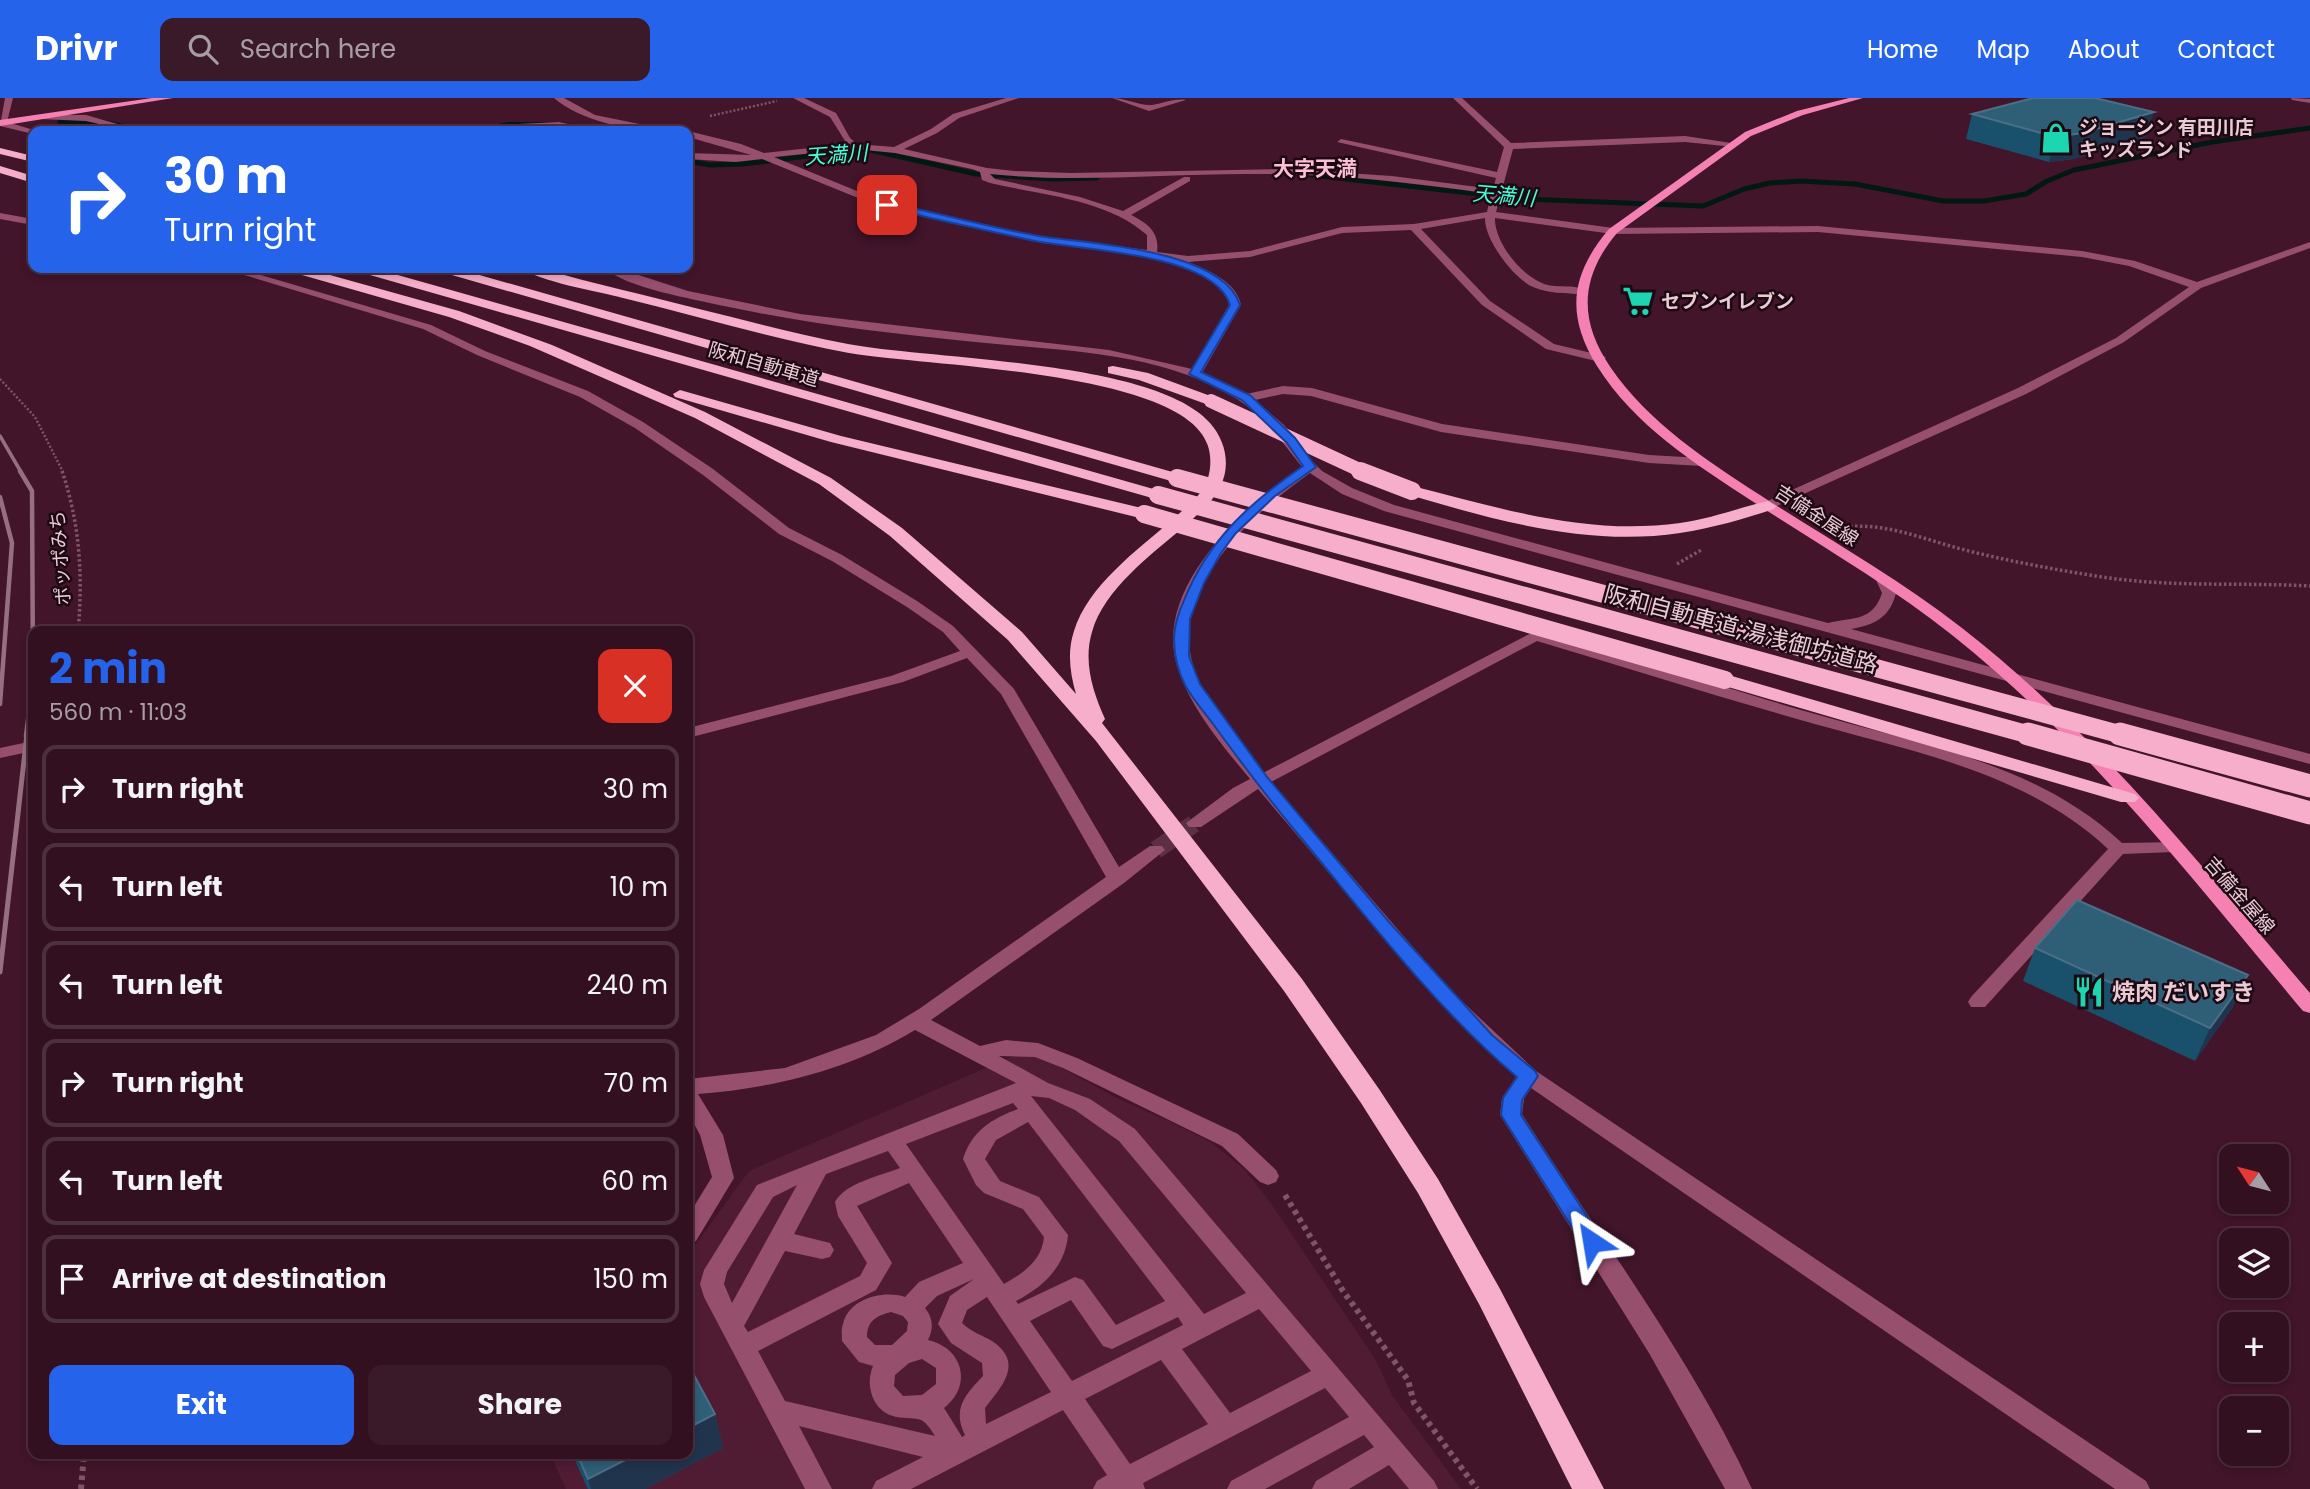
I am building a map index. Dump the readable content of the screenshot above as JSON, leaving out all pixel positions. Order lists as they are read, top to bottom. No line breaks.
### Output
{"streets":{"highway":["阪和自動車道","阪和自動車道;湯浅御坊道路"],"main road":["吉備金屋線"],"path":["ポッポみち"]},"crossings":[["阪和自動車道","阪和自動車道;湯浅御坊道路"]],"districts":["大字天満"],"water":["天満川"],"places":{"shop":["ジョーシン 有田川店 キッズランド"],"supermarket":["セブンイレブン"],"restaurant":["焼肉 だいすき"]},"north":"top left","page":{"header":"Drivr","search":"Search here","nav":["Home","Map","About","Contact"],"turn":["30 m","Turn right"],"heading":["2 min","560 m · 11:03"],"list":[{"name":"Turn right","value":"30 m"},{"name":"Turn left","value":"10 m"},{"name":"Turn left","value":"240 m"},{"name":"Turn right","value":"70 m"},{"name":"Turn left","value":"60 m"},{"name":"Arrive at destination","value":"150 m"}],"map_buttons":["+","−"],"buttons":["Exit","Share"]}}
